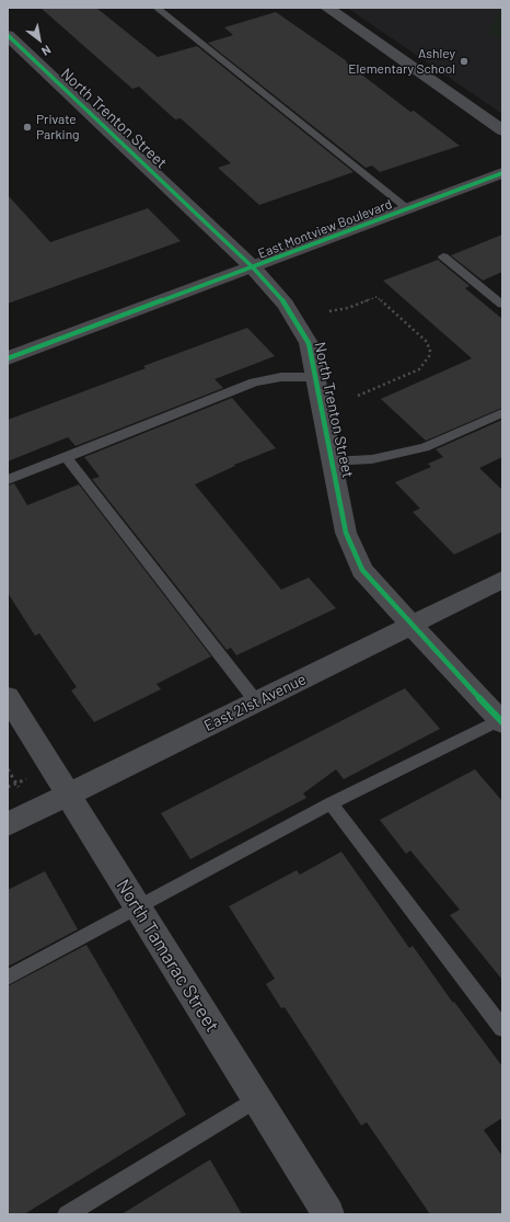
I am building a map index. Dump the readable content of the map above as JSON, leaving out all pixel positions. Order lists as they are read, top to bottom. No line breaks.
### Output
{"streets":{"main road":["East Montview Boulevard"],"street":["North Trenton Street","East 21st Avenue","North Tamarac Street"]},"crossings":[["North Trenton Street","East Montview Boulevard"],["North Trenton Street","East 21st Avenue"],["East 21st Avenue","North Tamarac Street"]],"places":["Ashley Elementary School","Private Parking"],"north":"bottom right"}
